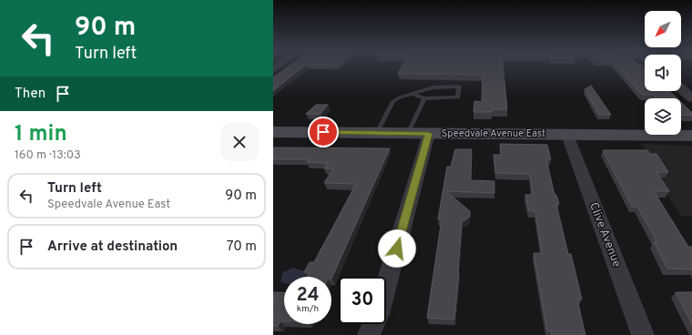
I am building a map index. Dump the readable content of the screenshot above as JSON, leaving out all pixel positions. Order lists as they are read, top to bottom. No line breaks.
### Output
{"streets":{"main road":["Speedvale Avenue East"],"street":["Clive Avenue"]},"crossings":[["Speedvale Avenue East","Clive Avenue"]],"north":"bottom left","page":{"turn":["90 m","Turn left"],"then":"Then","heading":["1 min","160 m · 13:03"],"list":[{"name":"Turn left","note":"Speedvale Avenue East","value":"90 m"},{"name":"Arrive at destination","value":"70 m"}],"speed":"24 km/h","limit":"30"}}
